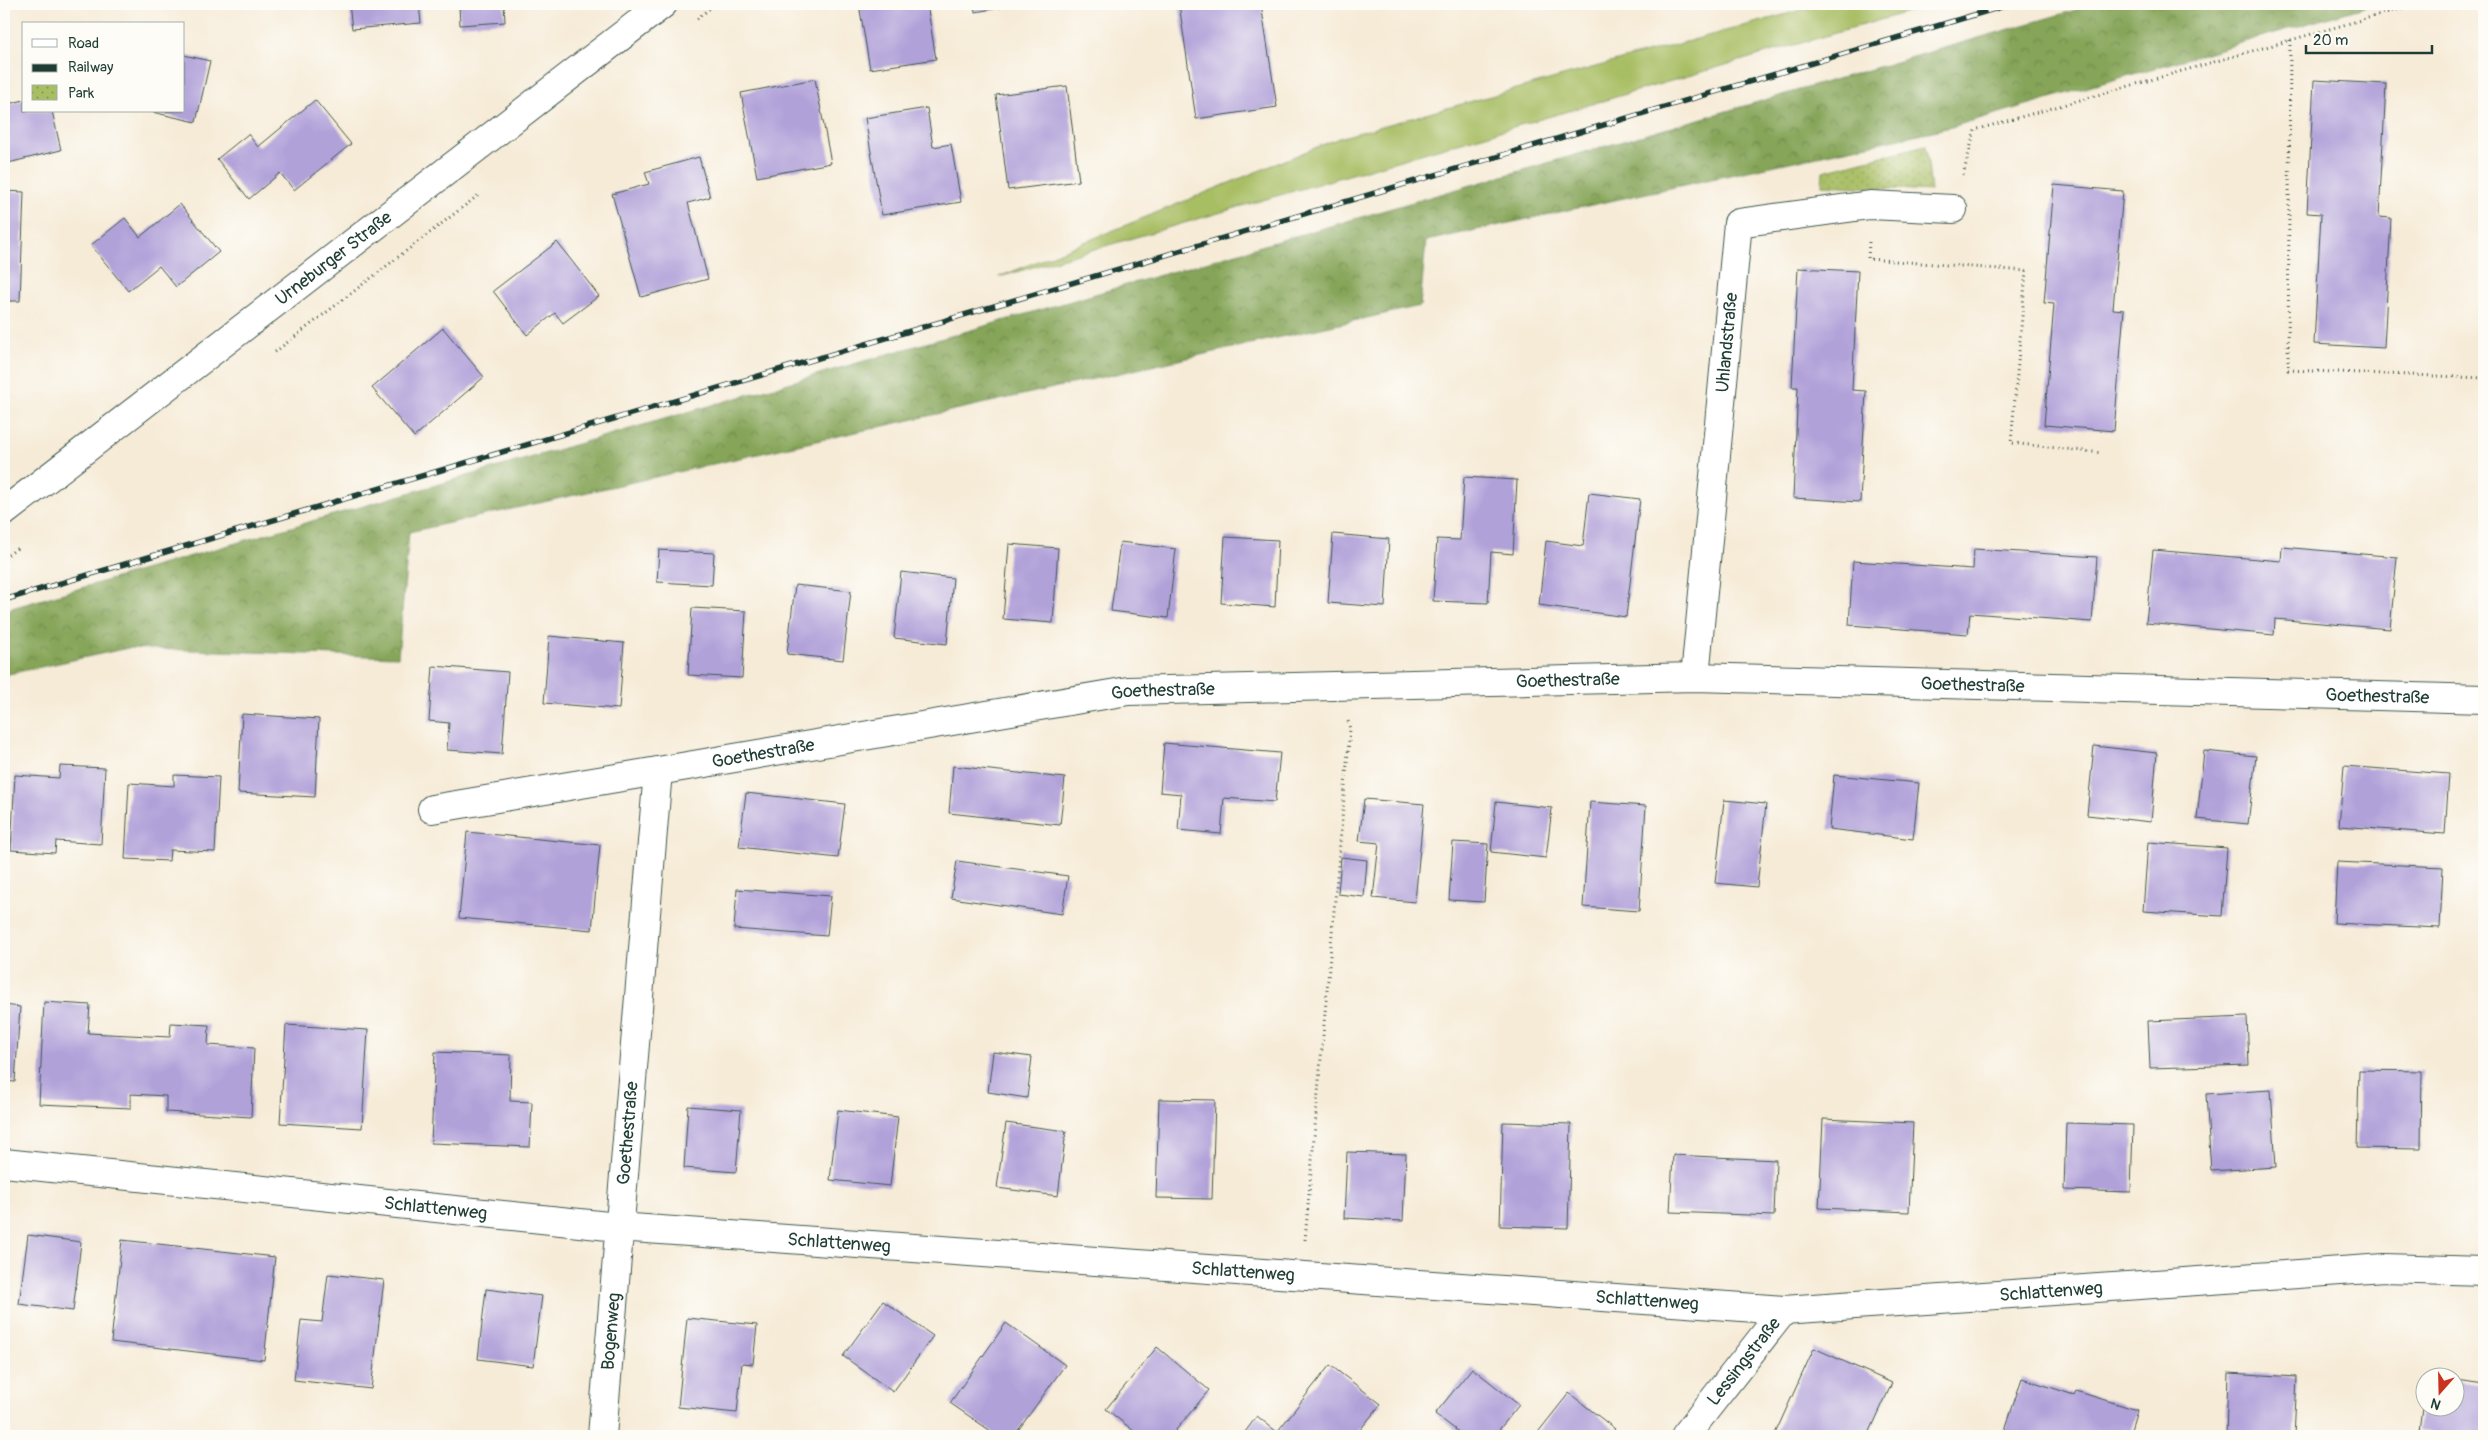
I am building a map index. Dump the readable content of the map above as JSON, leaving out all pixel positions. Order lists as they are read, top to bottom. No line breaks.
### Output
{"streets":{"street":["Urneburger Straße","Uhlandstraße","Goethestraße","Schlattenweg","Bogenweg","Lessingstraße"]},"crossings":[["Uhlandstraße","Goethestraße"],["Goethestraße","Schlattenweg"],["Goethestraße","Bogenweg"],["Schlattenweg","Bogenweg"],["Schlattenweg","Lessingstraße"]],"legend":["Road","Railway","Park"],"scale_bar":"20 m","north":"bottom"}
